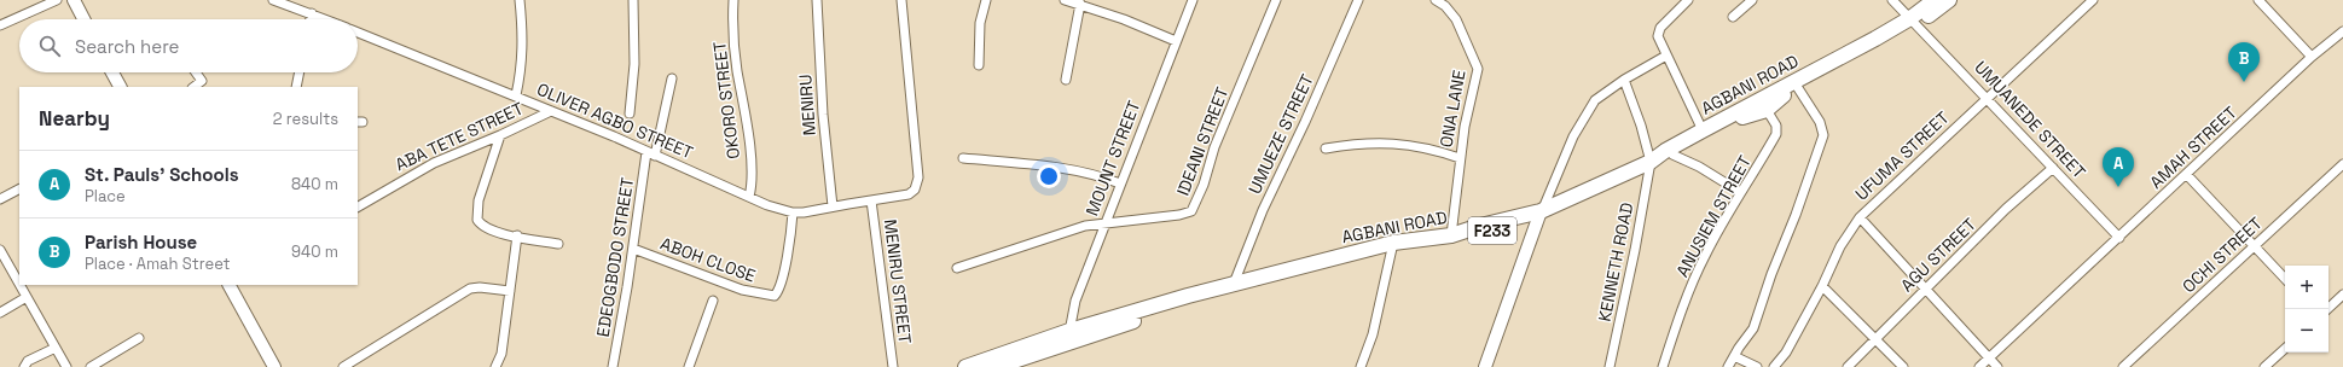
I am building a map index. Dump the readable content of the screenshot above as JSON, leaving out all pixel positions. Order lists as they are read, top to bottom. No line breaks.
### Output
{"streets":{"main road":["AGBANI ROAD","F233"],"street":["OKORO STREET","MENIRU","ONA LANE","UMUANEDE STREET","OLIVER AGBO STREET","UMUEZE STREET","ABA TETE STREET","IDEANI STREET","AMAH STREET","UFUMA STREET","MOUNT STREET","ANUSIEM STREET","AGU STREET","OCHI STREET","EDEOGBODO STREET","ABOH CLOSE","KENNETH ROAD","MENIRU STREET"]},"crossings":[["AGBANI ROAD","ONA LANE"],["AGBANI ROAD","UMUANEDE STREET"],["AGBANI ROAD","UMUEZE STREET"],["AGBANI ROAD","MOUNT STREET"],["AGBANI ROAD","ANUSIEM STREET"],["AGBANI ROAD","KENNETH ROAD"],["OKORO STREET","OLIVER AGBO STREET"],["MENIRU","OLIVER AGBO STREET"],["UMUANEDE STREET","AMAH STREET"],["UMUANEDE STREET","UFUMA STREET"],["UMUANEDE STREET","AGU STREET"],["OLIVER AGBO STREET","ABA TETE STREET"],["OLIVER AGBO STREET","EDEOGBODO STREET"],["OLIVER AGBO STREET","ABOH CLOSE"],["OLIVER AGBO STREET","MENIRU STREET"],["IDEANI STREET","MOUNT STREET"],["EDEOGBODO STREET","ABOH CLOSE"]],"page":{"search":"Search here","pins":["B","A"],"heading":["Nearby","2 results"],"list":[{"mark":"A","name":"St. Pauls' Schools","note":"Place","value":"840 m"},{"mark":"B","name":"Parish House","note":"Place · Amah Street","value":"940 m"}],"map_buttons":["+","−"]}}
